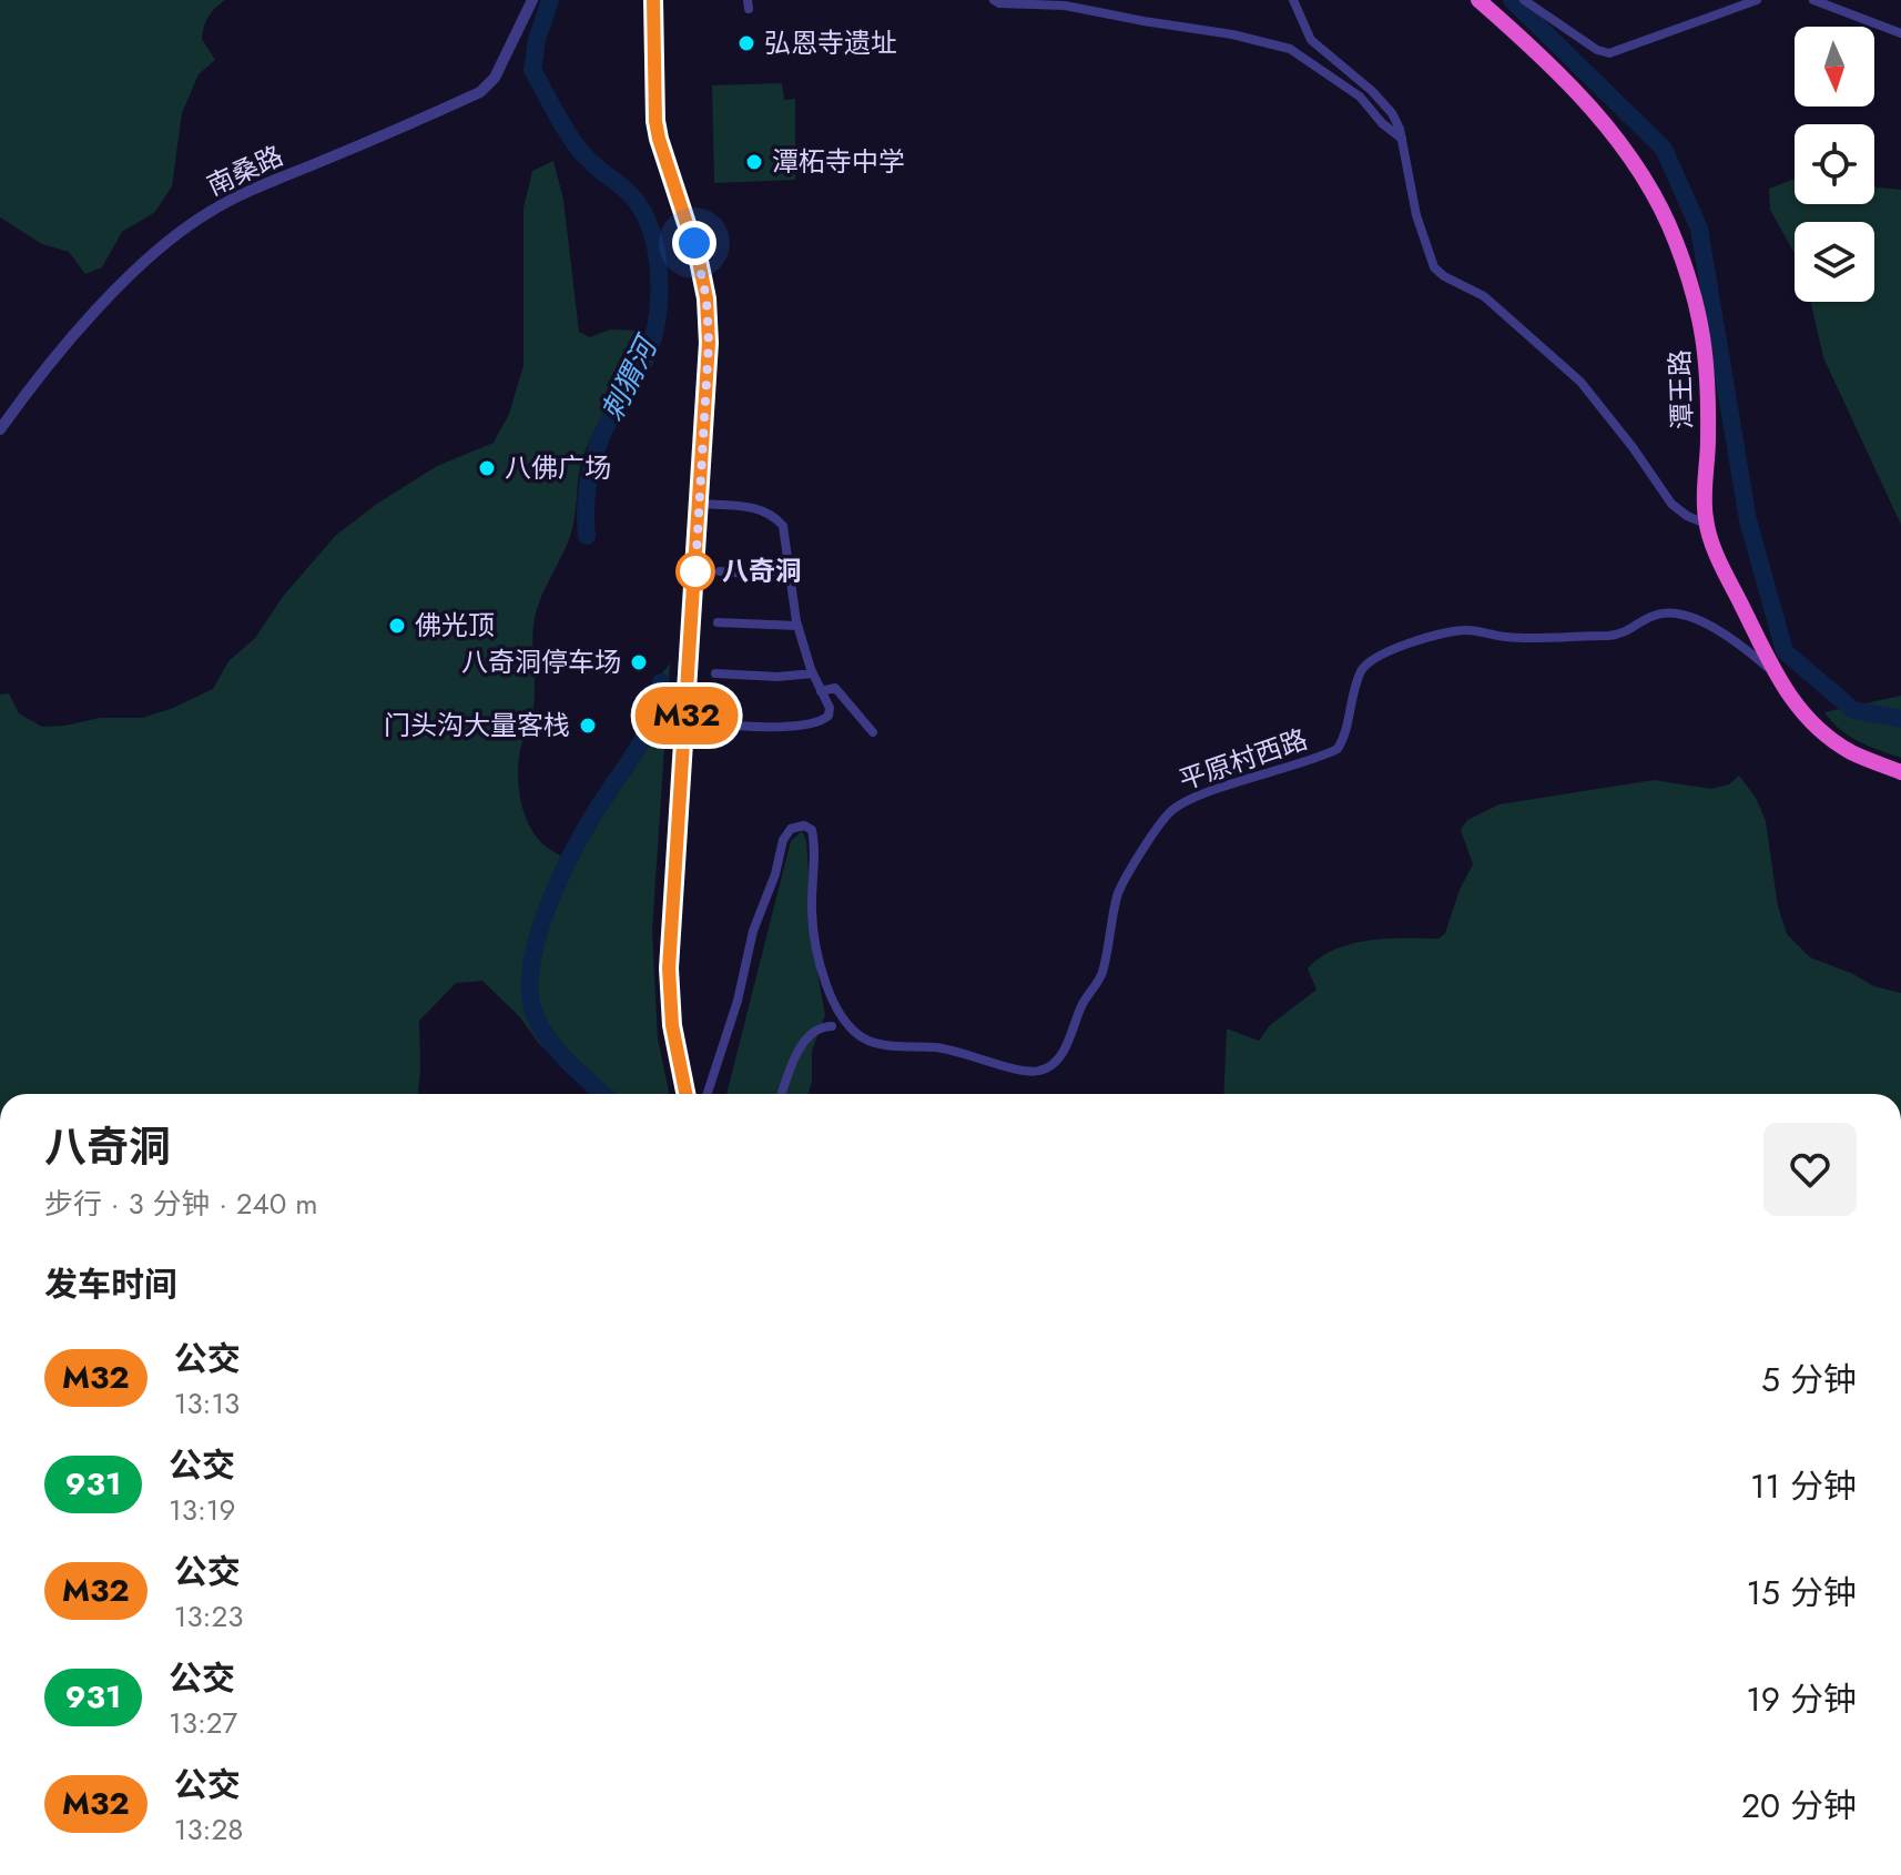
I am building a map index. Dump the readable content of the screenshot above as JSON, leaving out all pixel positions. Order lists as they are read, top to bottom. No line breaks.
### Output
{"streets":{"highway":["潭王路"],"street":["南桑路","平原村西路"]},"crossings":[["潭王路","平原村西路"]],"water":["刺猬河"],"places":["弘恩寺遗址","潭柘寺中学","八佛广场","八奇洞","佛光顶","八奇洞停车场","门头沟大量客栈"],"lines":["bus line M32"],"north":"bottom","page":{"on_map":"M32","heading":[["八奇洞","步行 · 3 分钟 · 240 m"],"发车时间"],"list":[{"mark":"M32","name":"公交","note":"13:13","value":"5 分钟"},{"mark":"931","name":"公交","note":"13:19","value":"11 分钟"},{"mark":"M32","name":"公交","note":"13:23","value":"15 分钟"},{"mark":"931","name":"公交","note":"13:27","value":"19 分钟"},{"mark":"M32","name":"公交","note":"13:28","value":"20 分钟"}]}}
